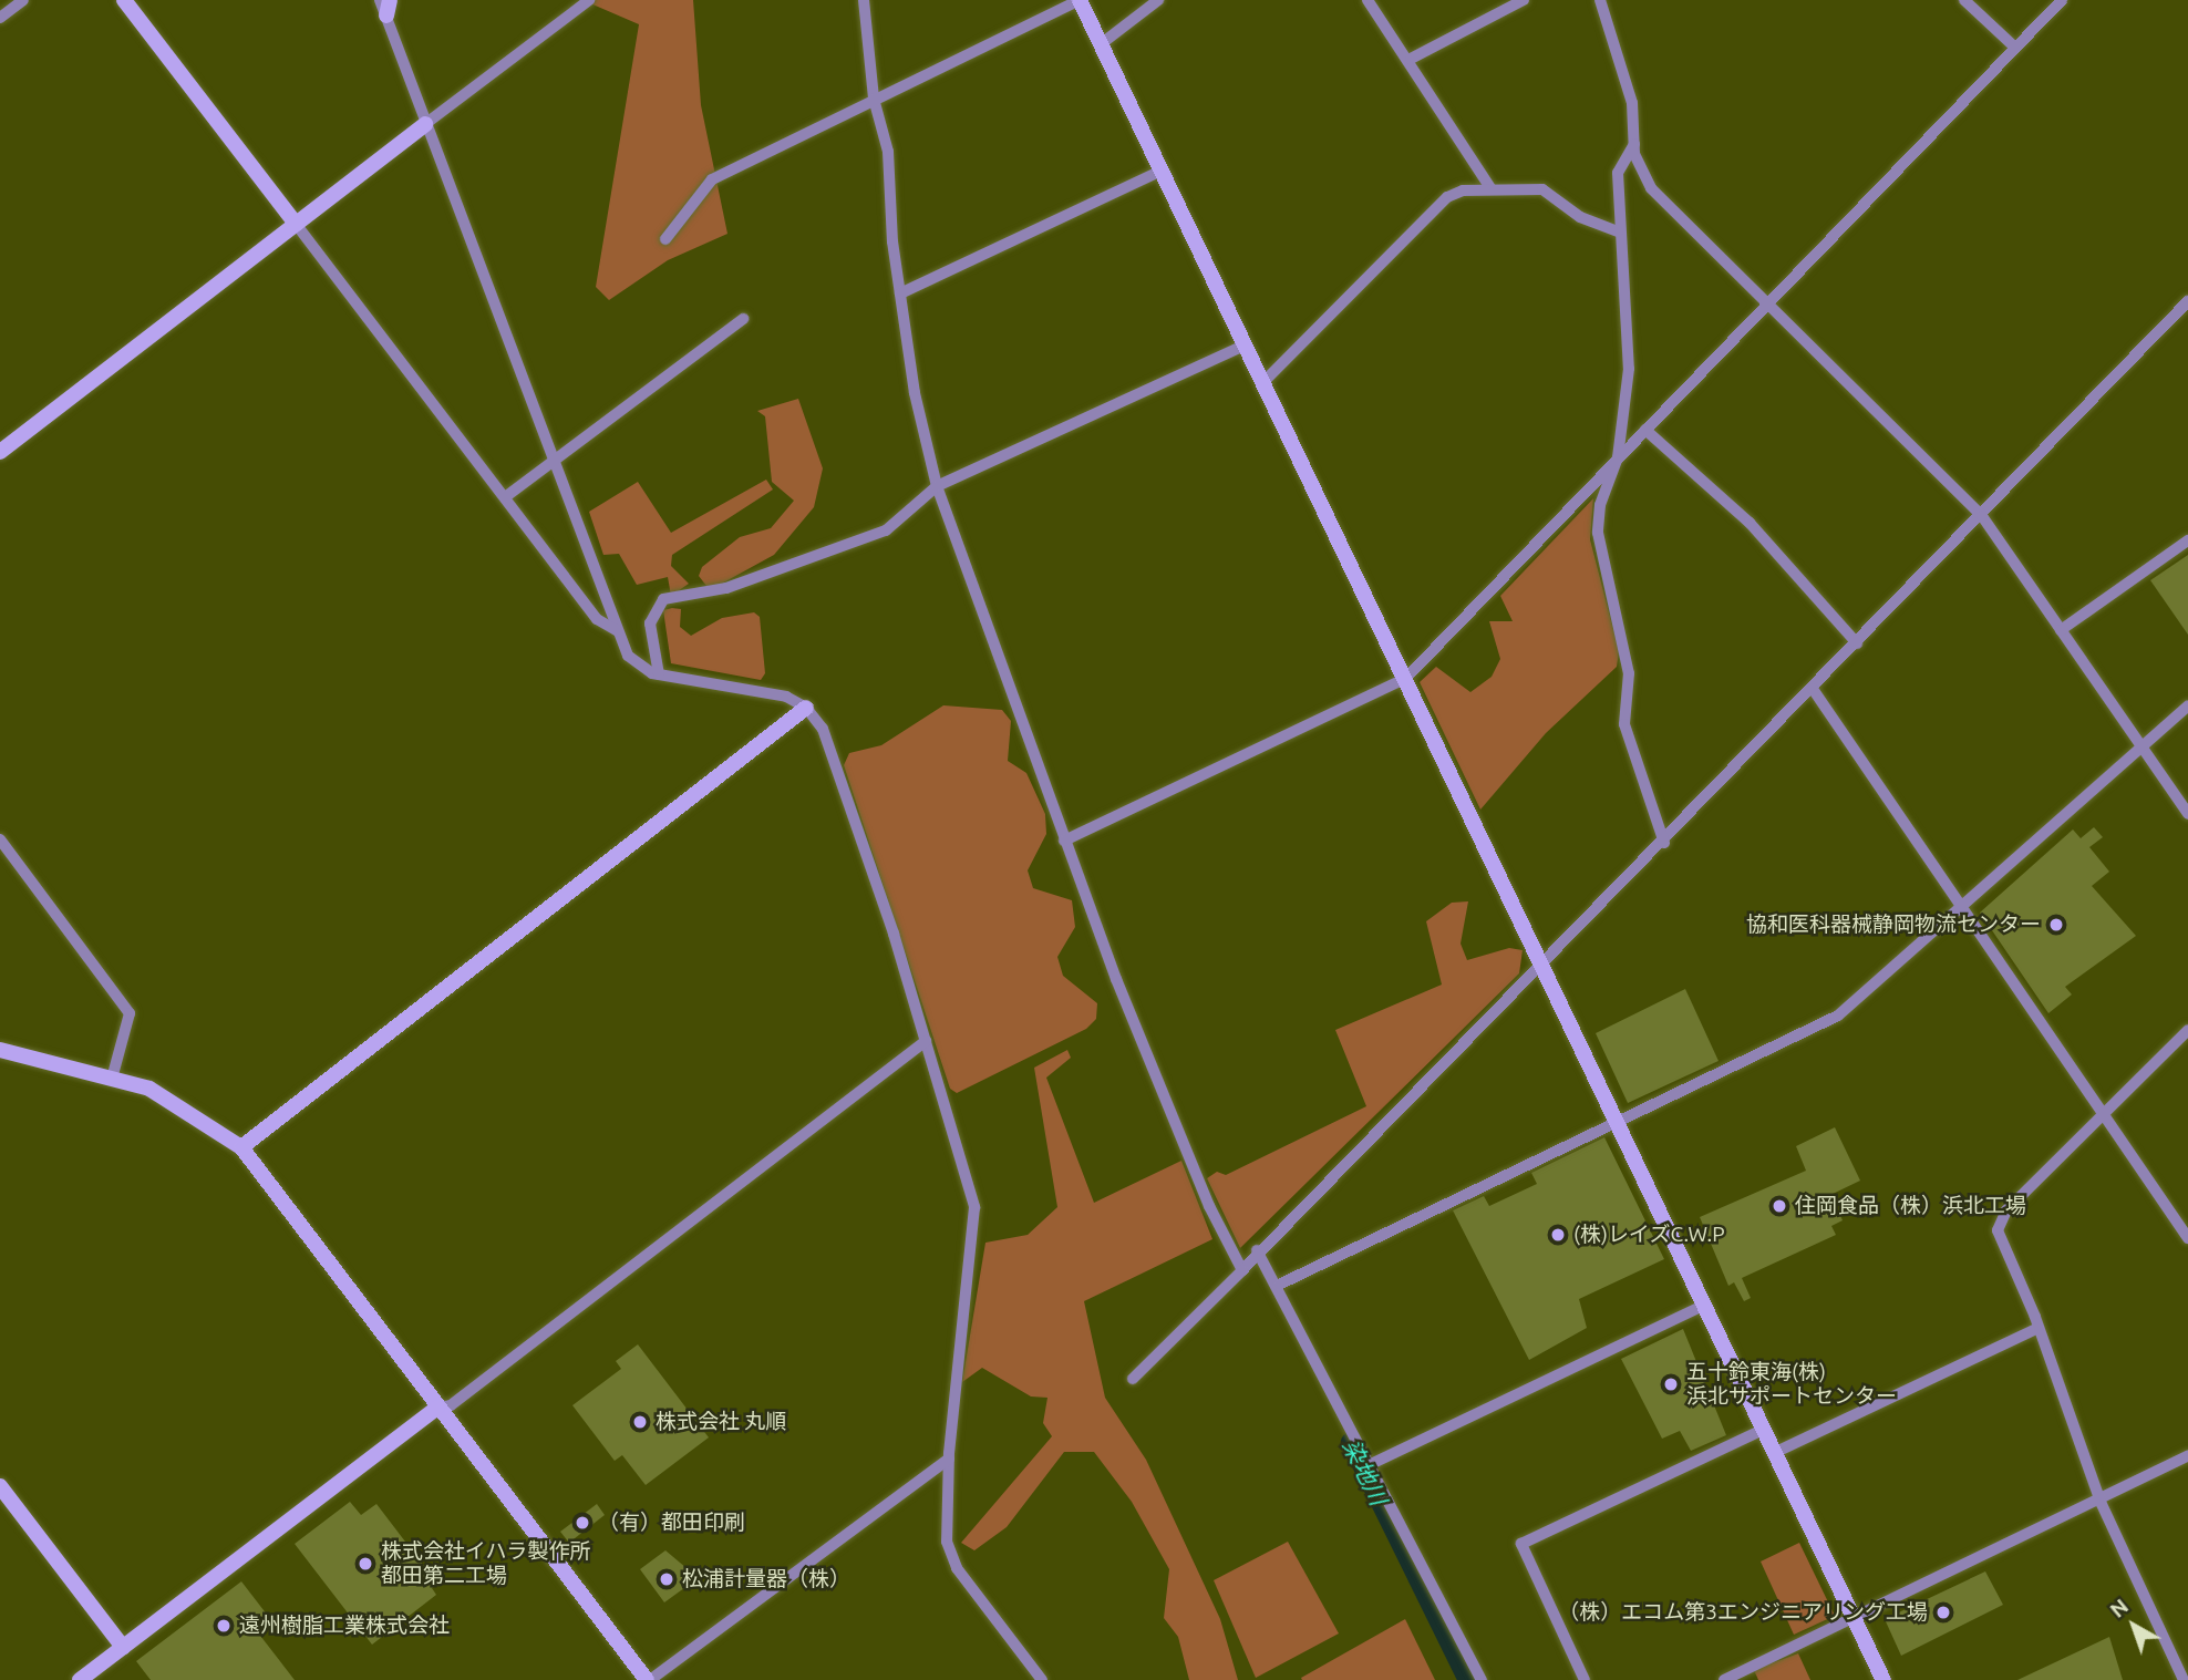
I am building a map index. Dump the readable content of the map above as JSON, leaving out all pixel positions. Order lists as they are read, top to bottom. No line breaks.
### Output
{"water":["染地川"],"places":["協和医科器械静岡物流センター","住岡食品（株）浜北工場","(株)レイズC.W.P","五十鈴東海(株) 浜北サポートセンター","株式会社 丸順","（有）都田印刷","株式会社イハラ製作所 都田第二工場","松浦計量器（株）","（株）エコム第3エンジニアリング工場","遠州樹脂工業株式会社"],"north":"top left"}
